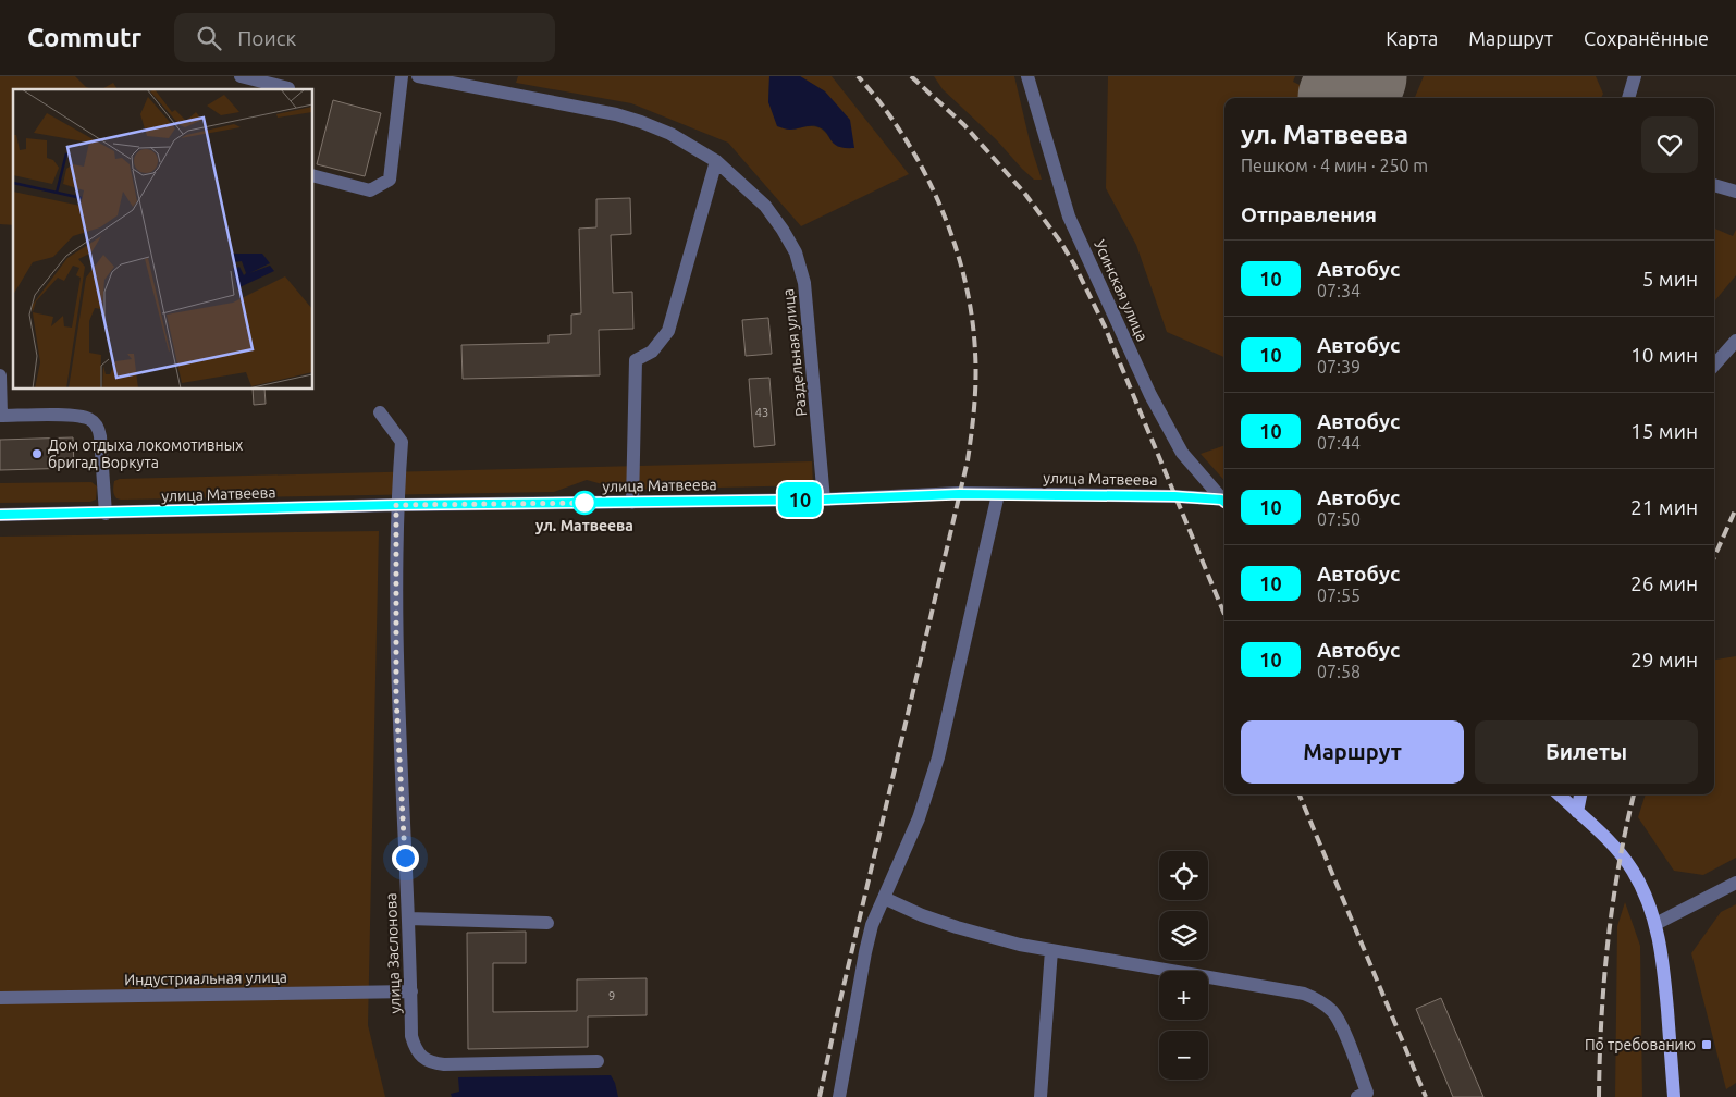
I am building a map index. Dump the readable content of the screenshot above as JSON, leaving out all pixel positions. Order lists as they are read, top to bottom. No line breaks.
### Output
{"streets":{"street":["Усинская улица","Раздельная улица","улица Матвеева","улица Заслонова","Индустриальная улица"]},"crossings":[["Раздельная улица","улица Матвеева"],["улица Матвеева","улица Заслонова"],["улица Заслонова","Индустриальная улица"]],"places":{"other":["Дом отдыха локомотивных бригад Воркута","ул. Матвеева"],"transit":["По требованию"]},"lines":["bus line 10"],"house_numbers":["43","9"],"page":{"header":"Commutr","search":"Поиск","nav":["Карта","Маршрут","Сохранённые"],"on_map":"10","heading":[["ул. Матвеева","Пешком · 4 мин · 250 m"],"Отправления"],"list":[{"mark":"10","name":"Автобус","note":"07:34","value":"5 мин"},{"mark":"10","name":"Автобус","note":"07:39","value":"10 мин"},{"mark":"10","name":"Автобус","note":"07:44","value":"15 мин"},{"mark":"10","name":"Автобус","note":"07:50","value":"21 мин"},{"mark":"10","name":"Автобус","note":"07:55","value":"26 мин"},{"mark":"10","name":"Автобус","note":"07:58","value":"29 мин"}],"buttons":["Маршрут","Билеты"],"map_buttons":["+","−"]}}
